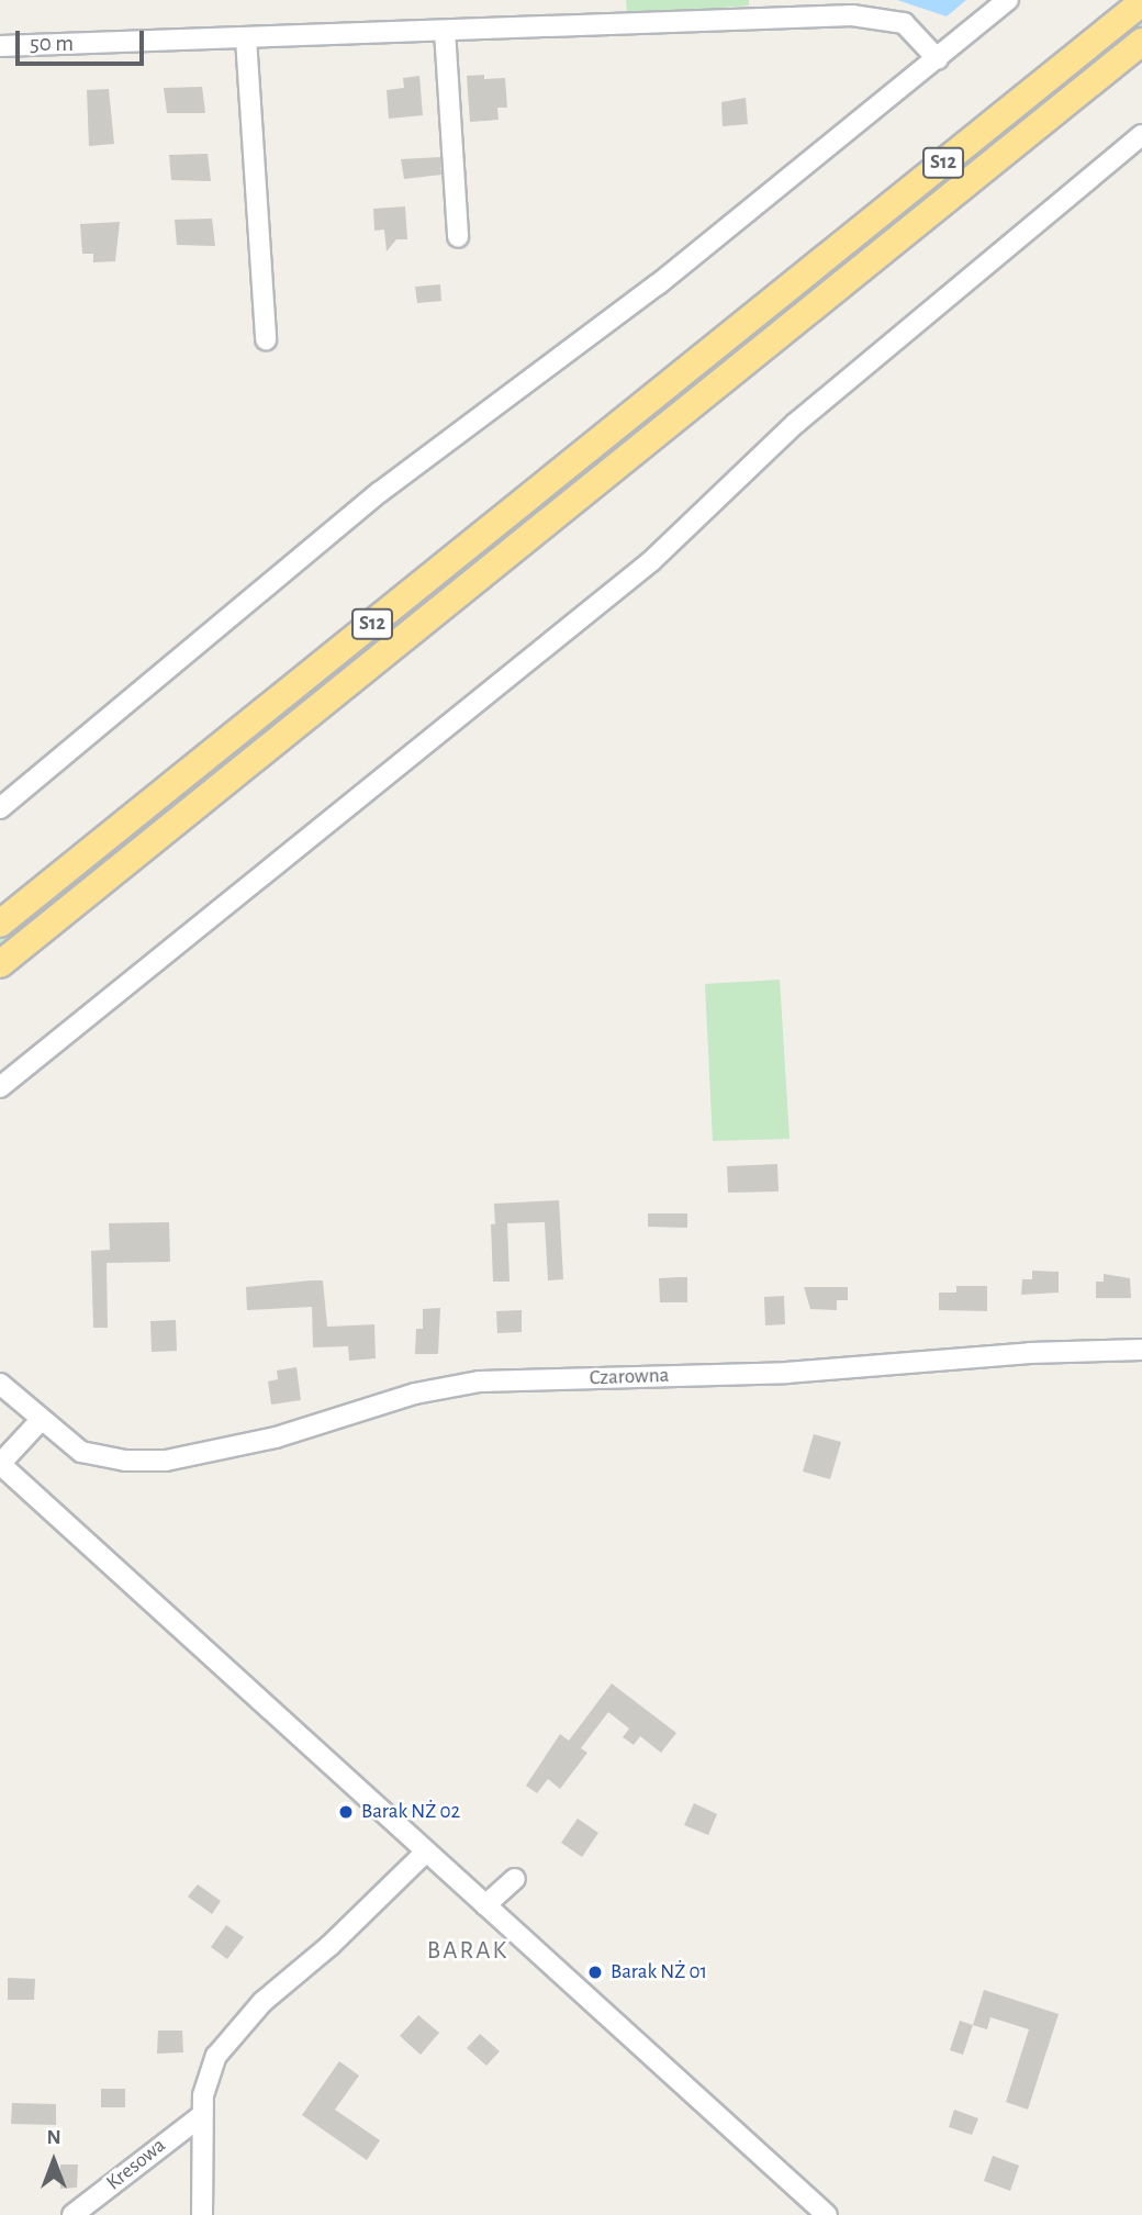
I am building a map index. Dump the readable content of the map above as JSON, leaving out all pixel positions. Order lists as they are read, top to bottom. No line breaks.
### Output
{"streets":{"highway":["S12"],"street":["Czarowna","Kresowa"]},"districts":["BARAK"],"places":["Barak NŻ 02","Barak NŻ 01"],"scale_bar":"50 m","north":"top"}
